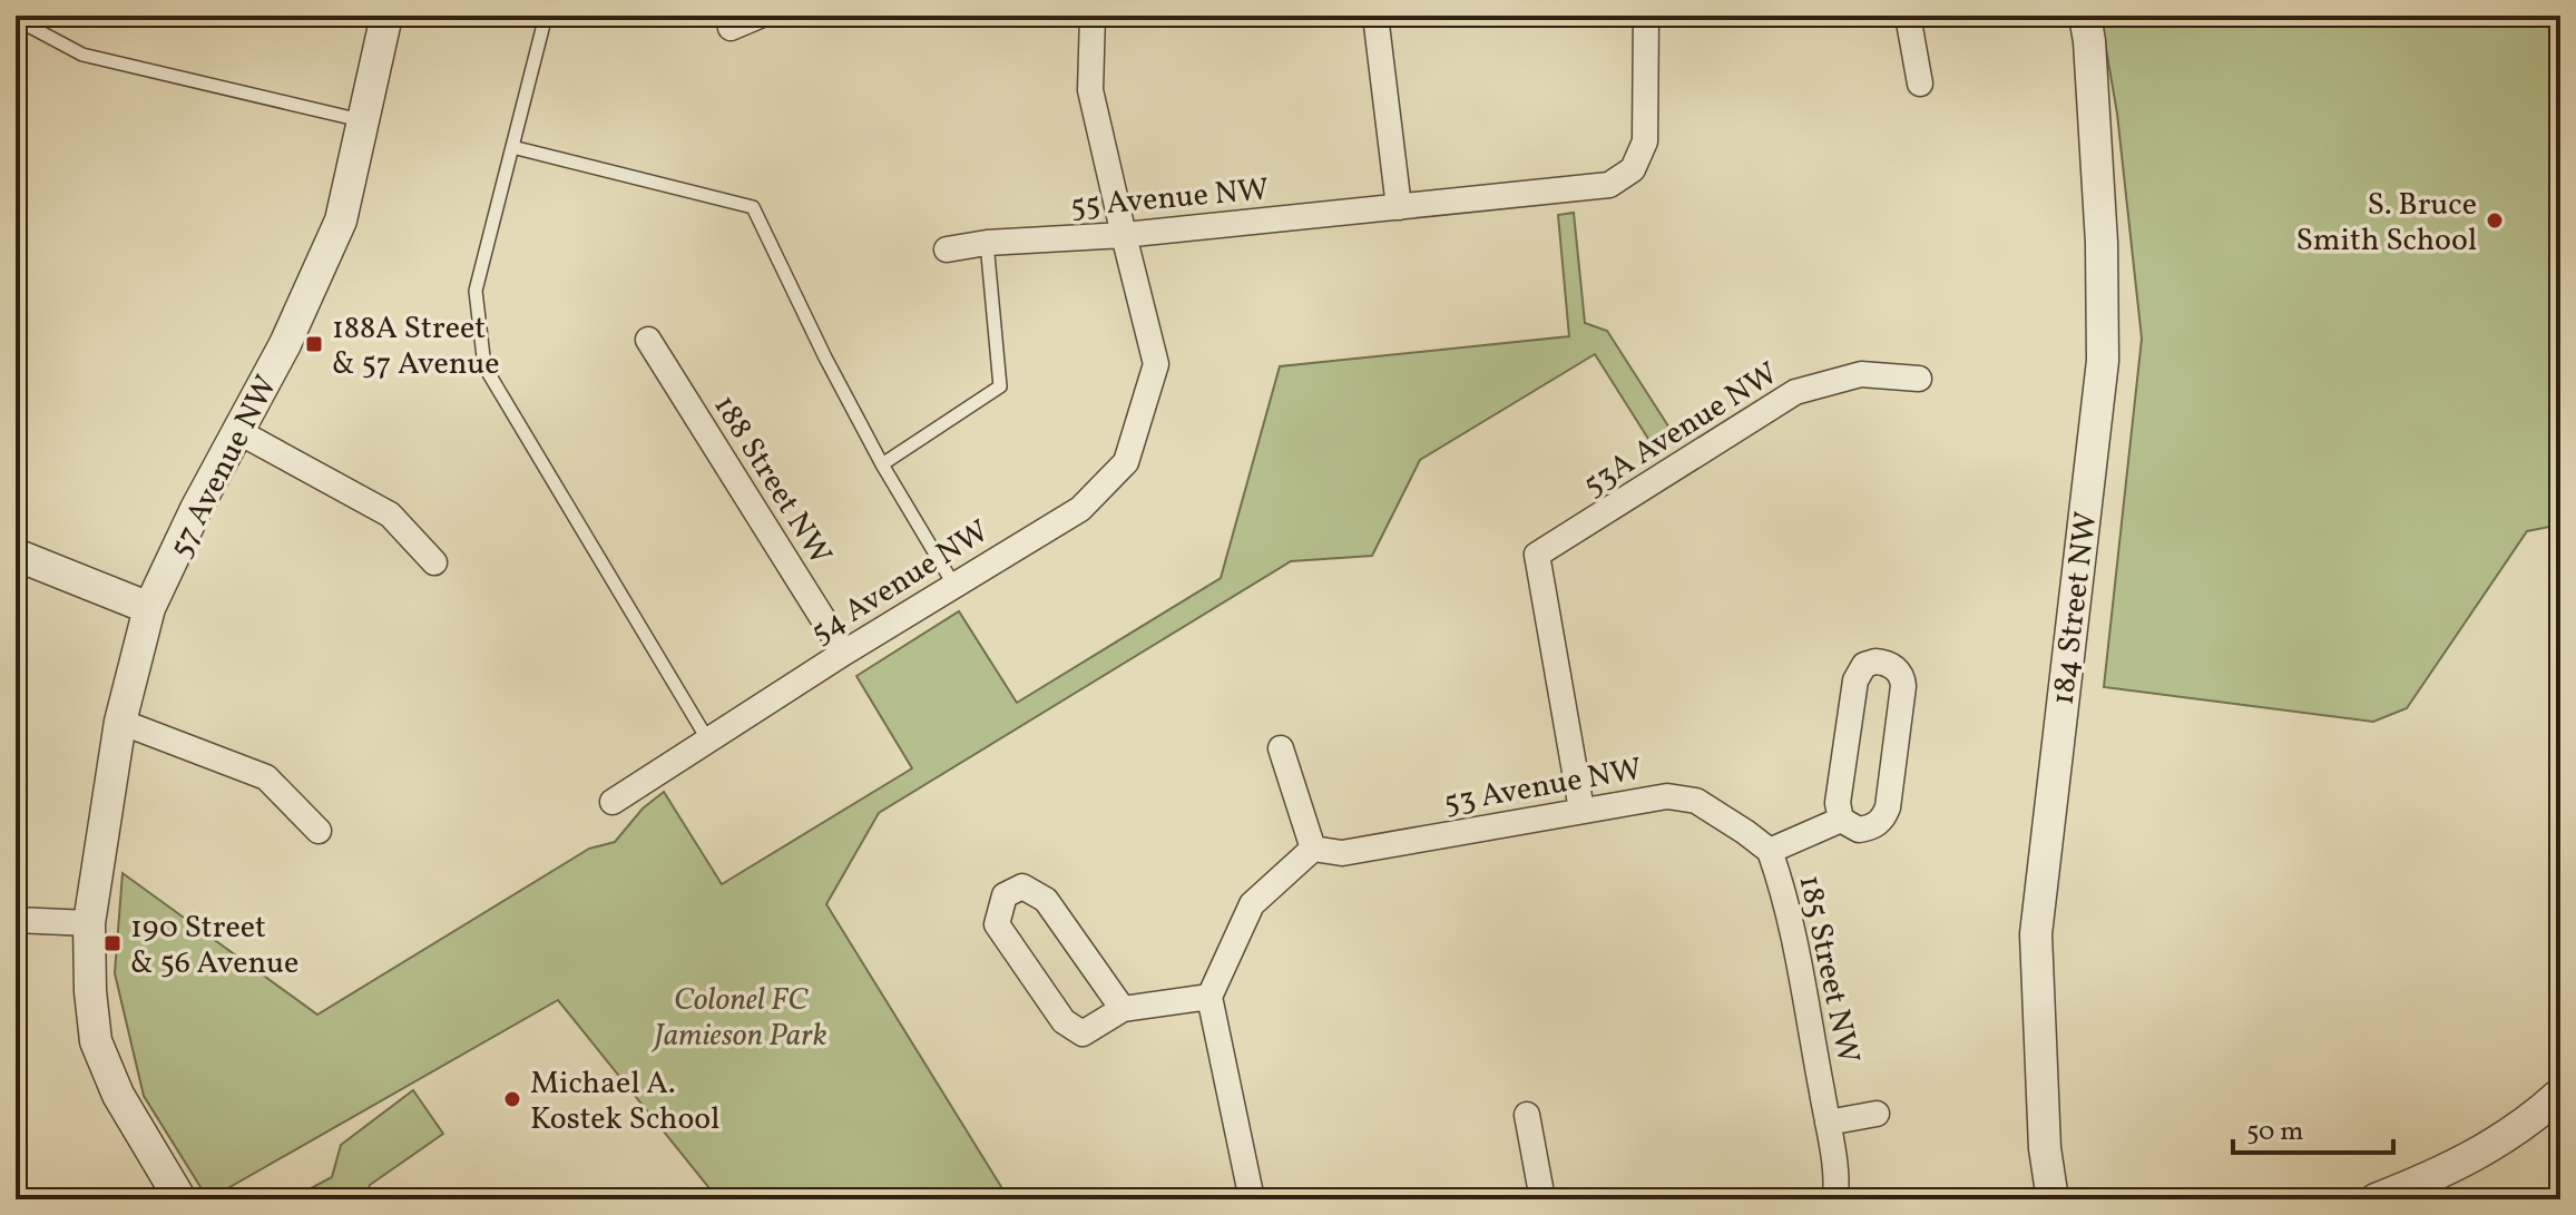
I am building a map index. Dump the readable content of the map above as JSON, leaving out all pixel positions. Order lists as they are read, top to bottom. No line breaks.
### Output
{"streets":{"street":["55 Avenue NW","53A Avenue NW","57 Avenue NW","188 Street NW","54 Avenue NW","184 Street NW","53 Avenue NW","185 Street NW"]},"crossings":[["55 Avenue NW","54 Avenue NW"],["53A Avenue NW","53 Avenue NW"],["188 Street NW","54 Avenue NW"],["53 Avenue NW","185 Street NW"]],"parks":["Colonel FC Jamieson Park"],"places":{"other":["S. Bruce Smith School","Michael A. Kostek School"],"transit":["188A Street & 57 Avenue","190 Street & 56 Avenue"]},"scale_bar":"50 m"}
